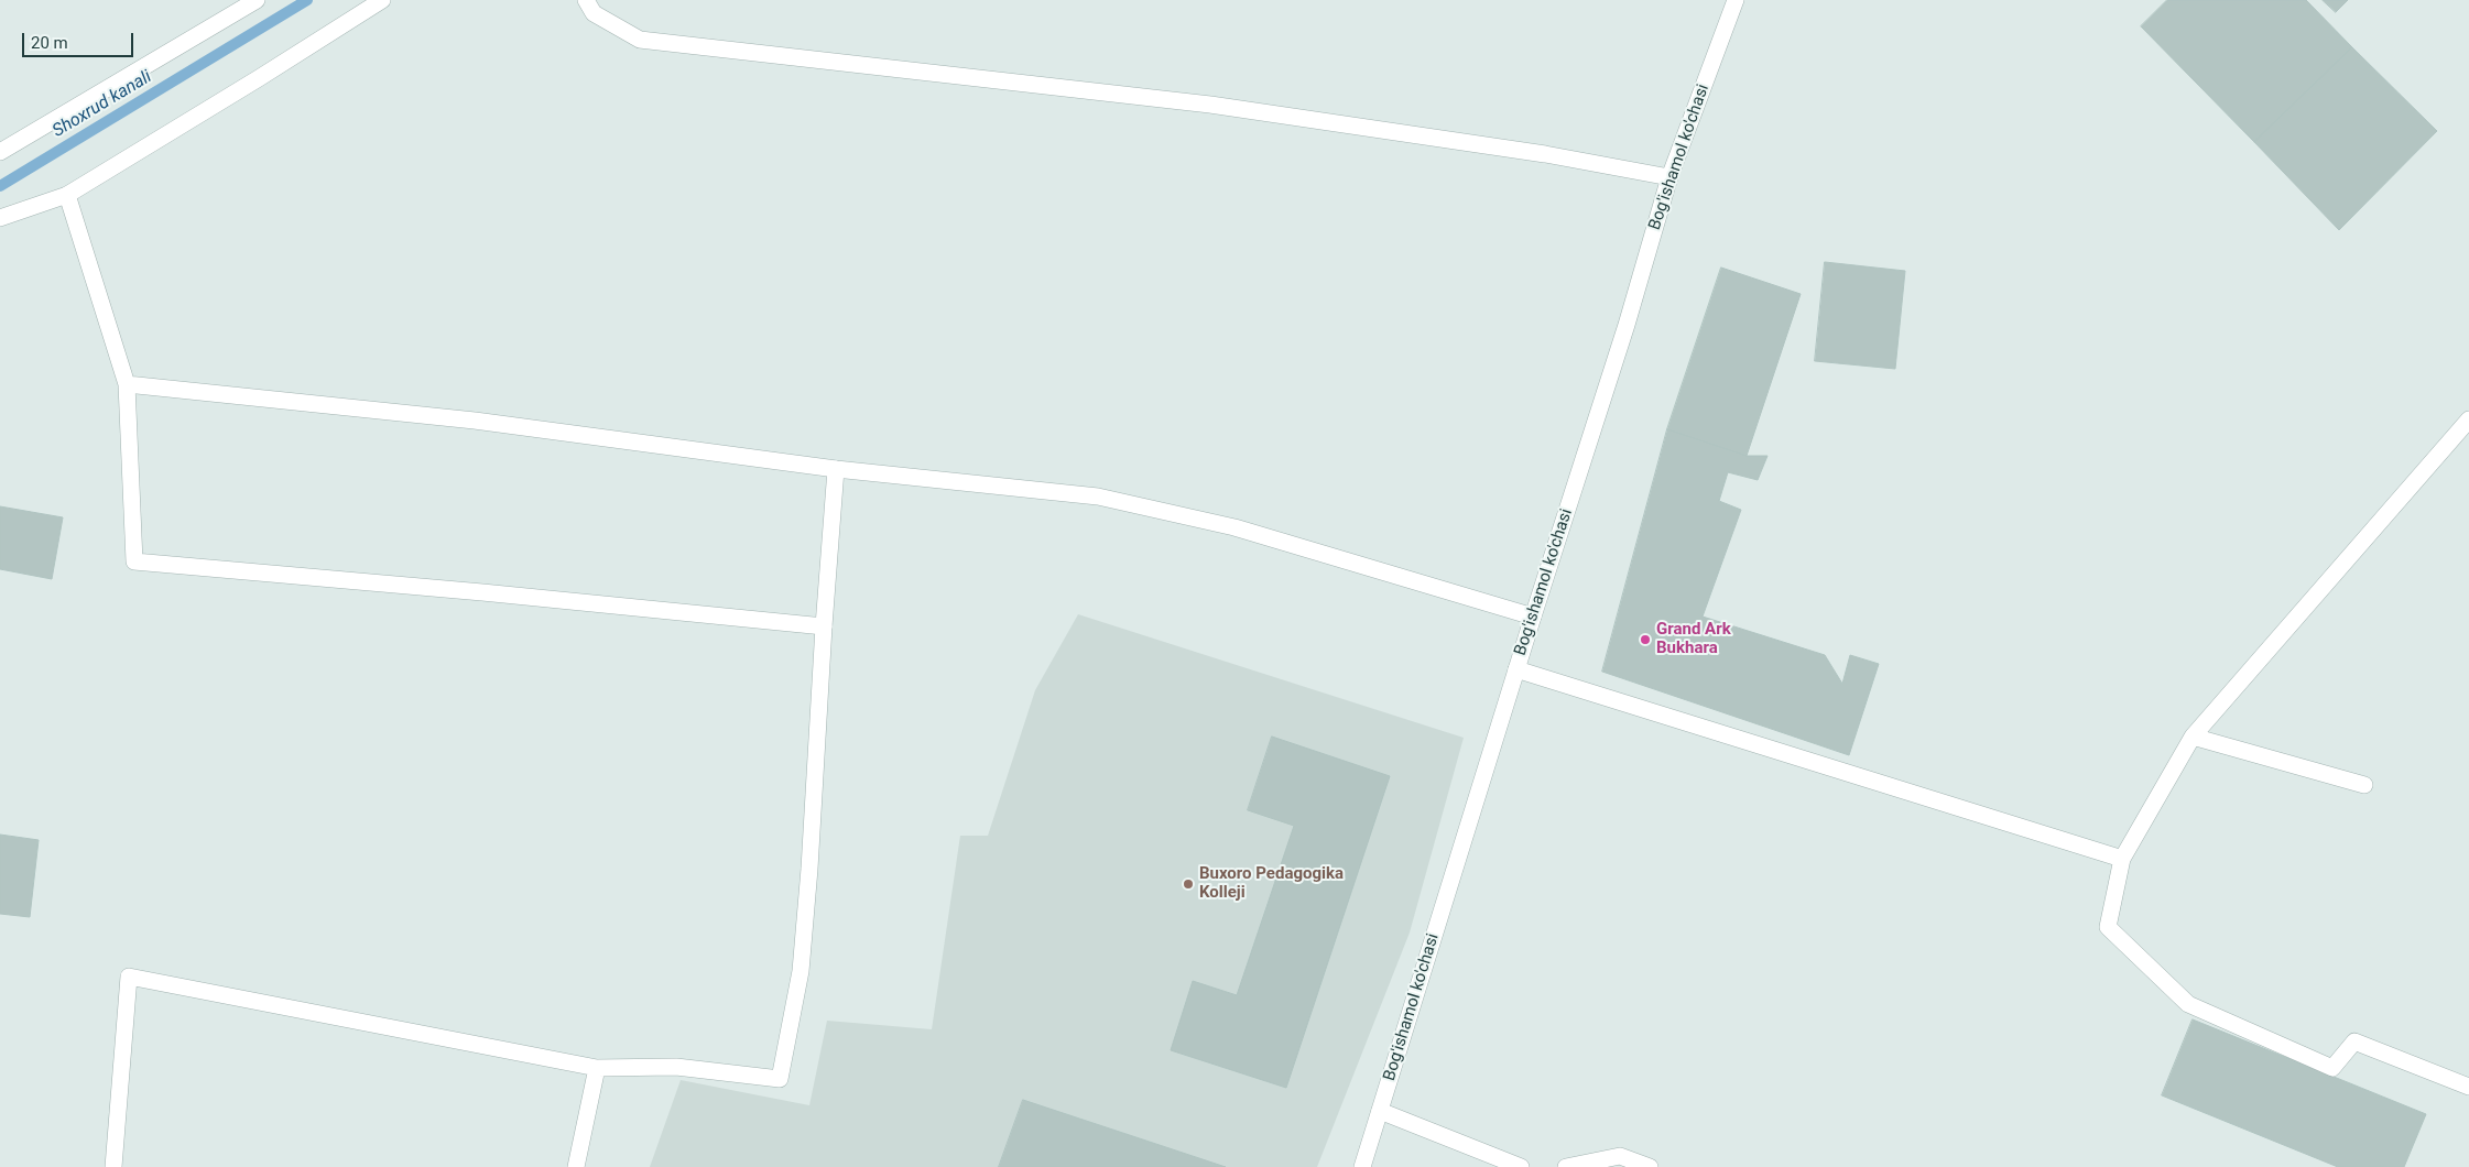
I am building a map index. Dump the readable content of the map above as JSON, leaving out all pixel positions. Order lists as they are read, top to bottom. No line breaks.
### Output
{"streets":{"street":["Bog'ishamol ko'chasi"]},"water":["Shoxrud kanali"],"places":["Grand Ark Bukhara","Buxoro Pedagogika Kolleji"],"scale_bar":"20 m"}
